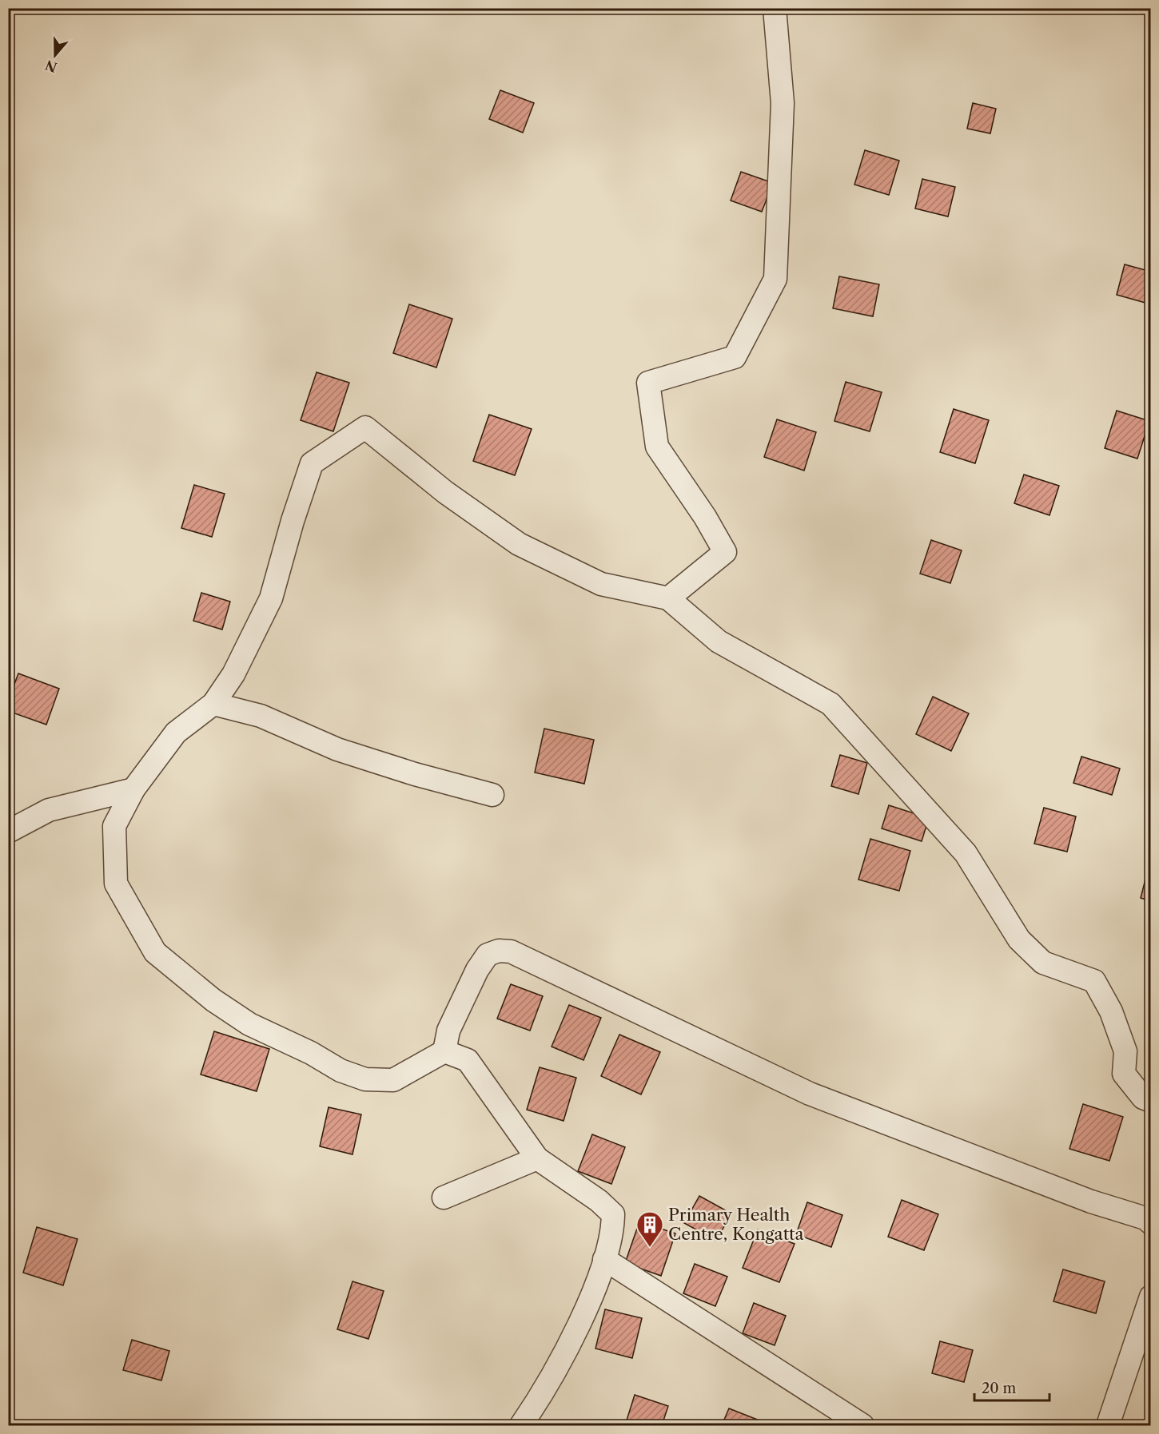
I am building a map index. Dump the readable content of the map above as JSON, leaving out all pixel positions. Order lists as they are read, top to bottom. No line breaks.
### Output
{"places":{"building":["Primary Health Centre, Kongatta"]},"scale_bar":"20 m","north":"bottom"}
